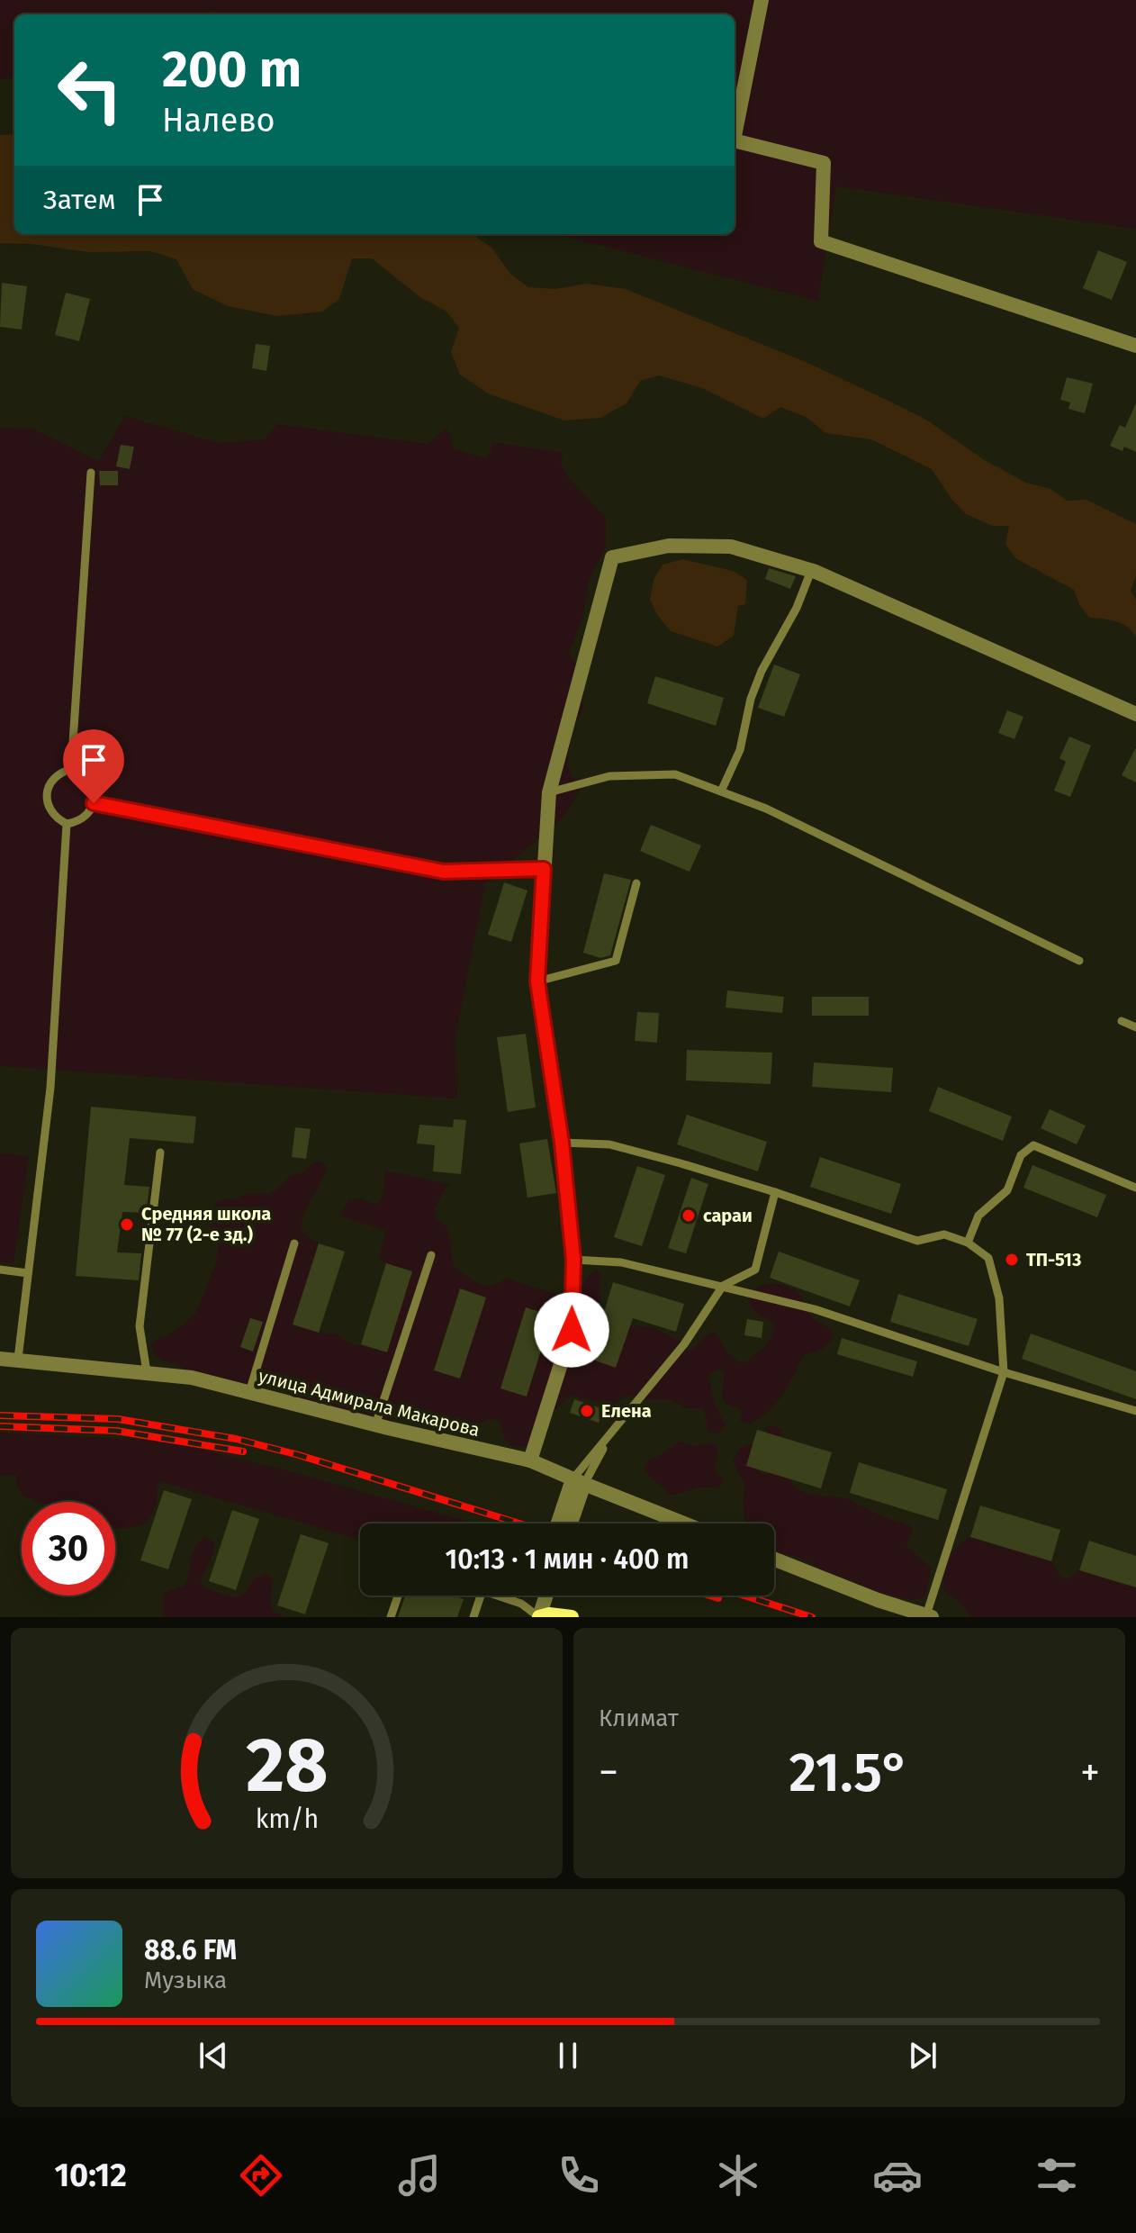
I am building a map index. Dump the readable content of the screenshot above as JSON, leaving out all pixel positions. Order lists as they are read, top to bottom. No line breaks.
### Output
{"streets":{"street":["улица Адмирала Макарова"]},"places":["сараи","Средняя школа № 77 (2-е зд.)","ТП-513","Елена"],"page":{"turn":["200 m","Налево"],"then":"Затем","limit":"30","trip":"10:13 · 1 мин · 400 m","tile":"Климат","heat":["−","21.5°","+"],"song":["88.6 FM","Музыка"],"tabs":"10:12","gauge":["28","km/h"]}}
